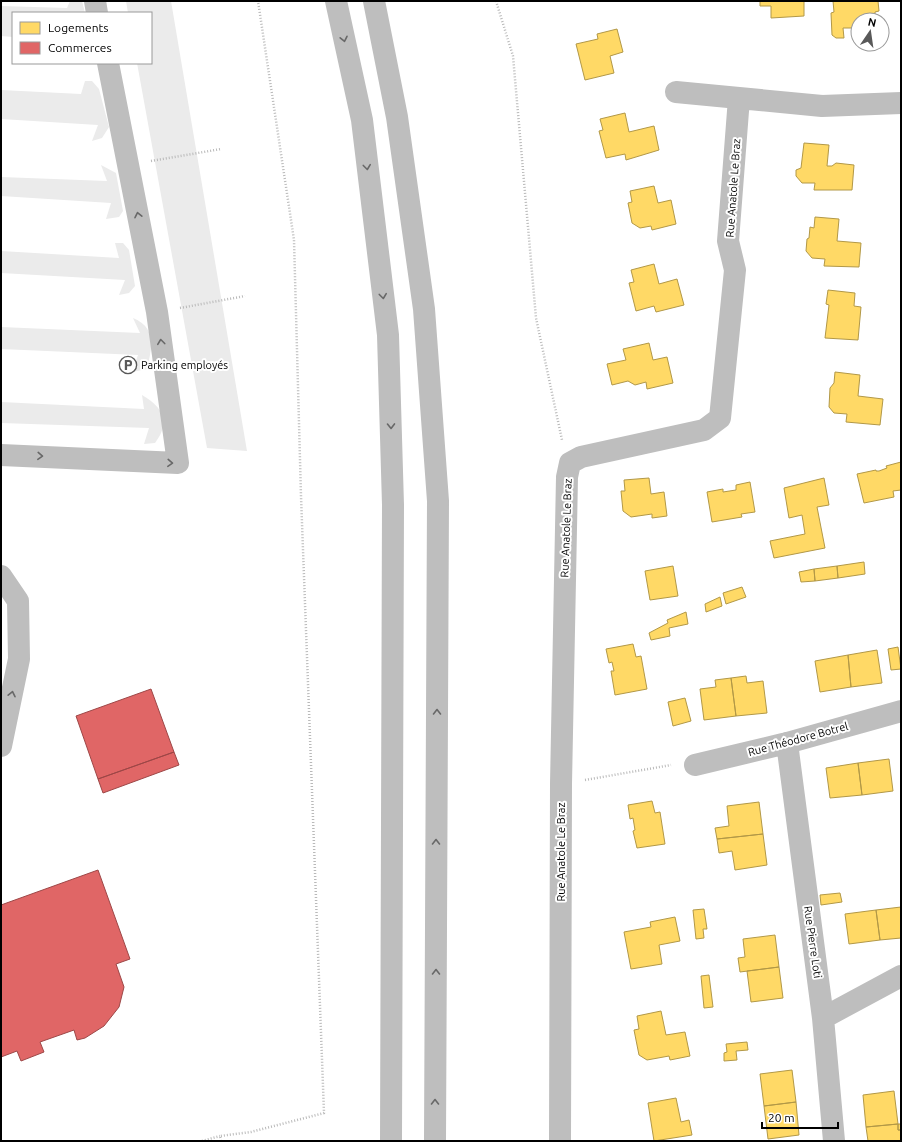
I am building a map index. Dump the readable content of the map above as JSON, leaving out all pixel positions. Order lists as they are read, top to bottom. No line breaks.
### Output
{"streets":{"main road":["Rue Anatole Le Braz","Rue Théodore Botrel","Rue Pierre Loti"]},"crossings":[["Rue Théodore Botrel","Rue Pierre Loti"]],"places":{"parking":["Parking employés"]},"legend":["Logements","Commerces"],"scale_bar":"20 m","north":"top"}
